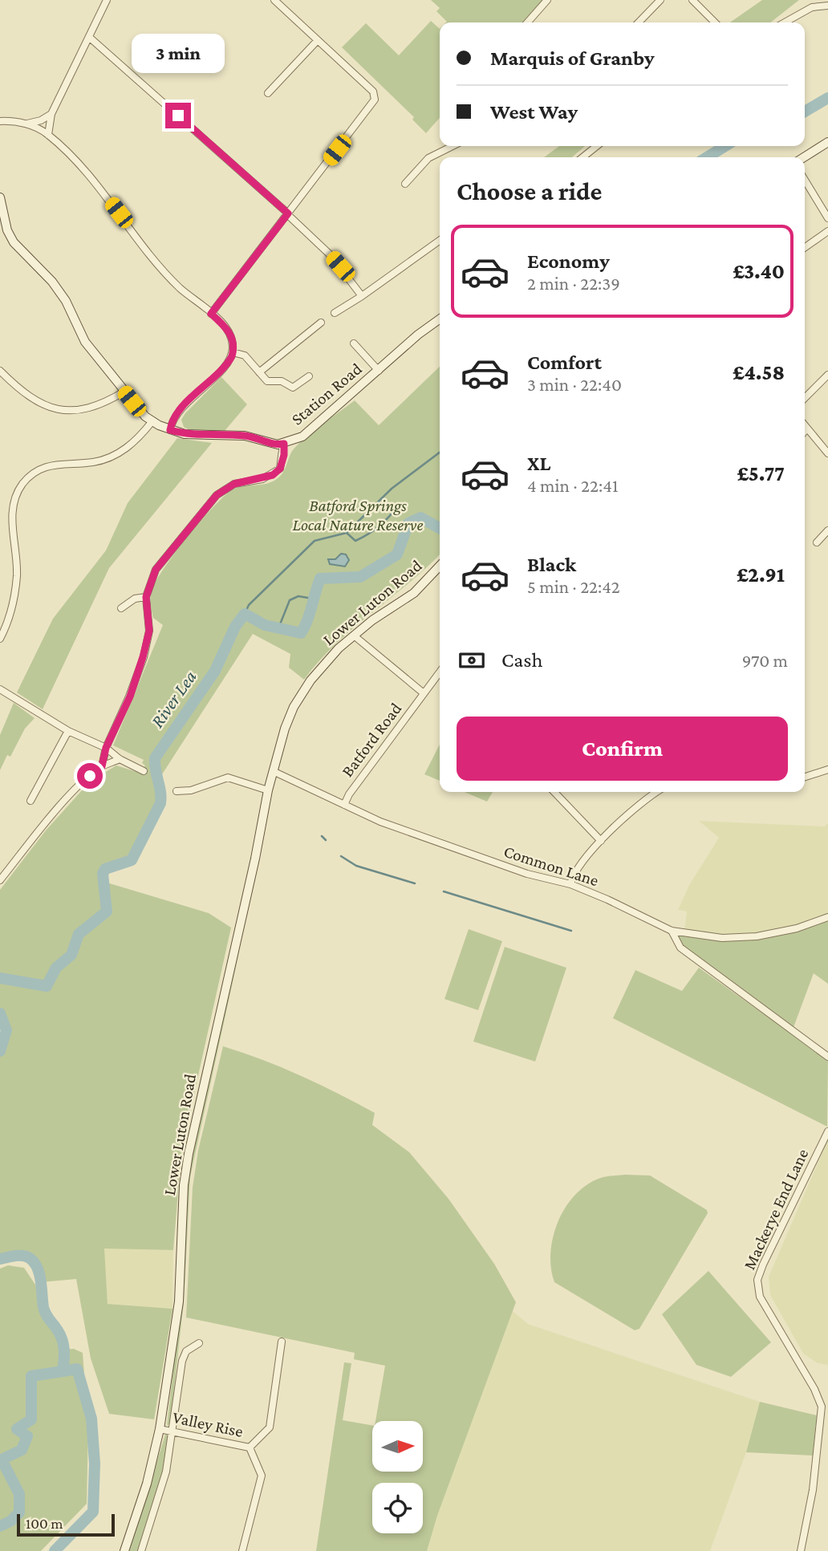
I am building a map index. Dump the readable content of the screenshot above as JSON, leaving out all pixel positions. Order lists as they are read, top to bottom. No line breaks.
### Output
{"streets":{"main road":["Station Road","Lower Luton Road"],"street":["Batford Road","Common Lane","Mackerye End Lane","Valley Rise"]},"crossings":[["Lower Luton Road","Batford Road"],["Lower Luton Road","Common Lane"],["Lower Luton Road","Valley Rise"],["Batford Road","Common Lane"]],"water":["River Lea"],"parks":["Batford Springs Local Nature Reserve"],"scale_bar":"100 m","north":"right","page":{"banner":["Marquis of Granby","West Way"],"bubble":"3 min","heading":"Choose a ride","list":[{"name":"Economy","note":"2 min · 22:39","value":"£3.40"},{"name":"Comfort","note":"3 min · 22:40","value":"£4.58"},{"name":"XL","note":"4 min · 22:41","value":"£5.77"},{"name":"Black","note":"5 min · 22:42","value":"£2.91"}],"pay":["Cash","970 m"],"buttons":"Confirm","scale":"100 m"}}
